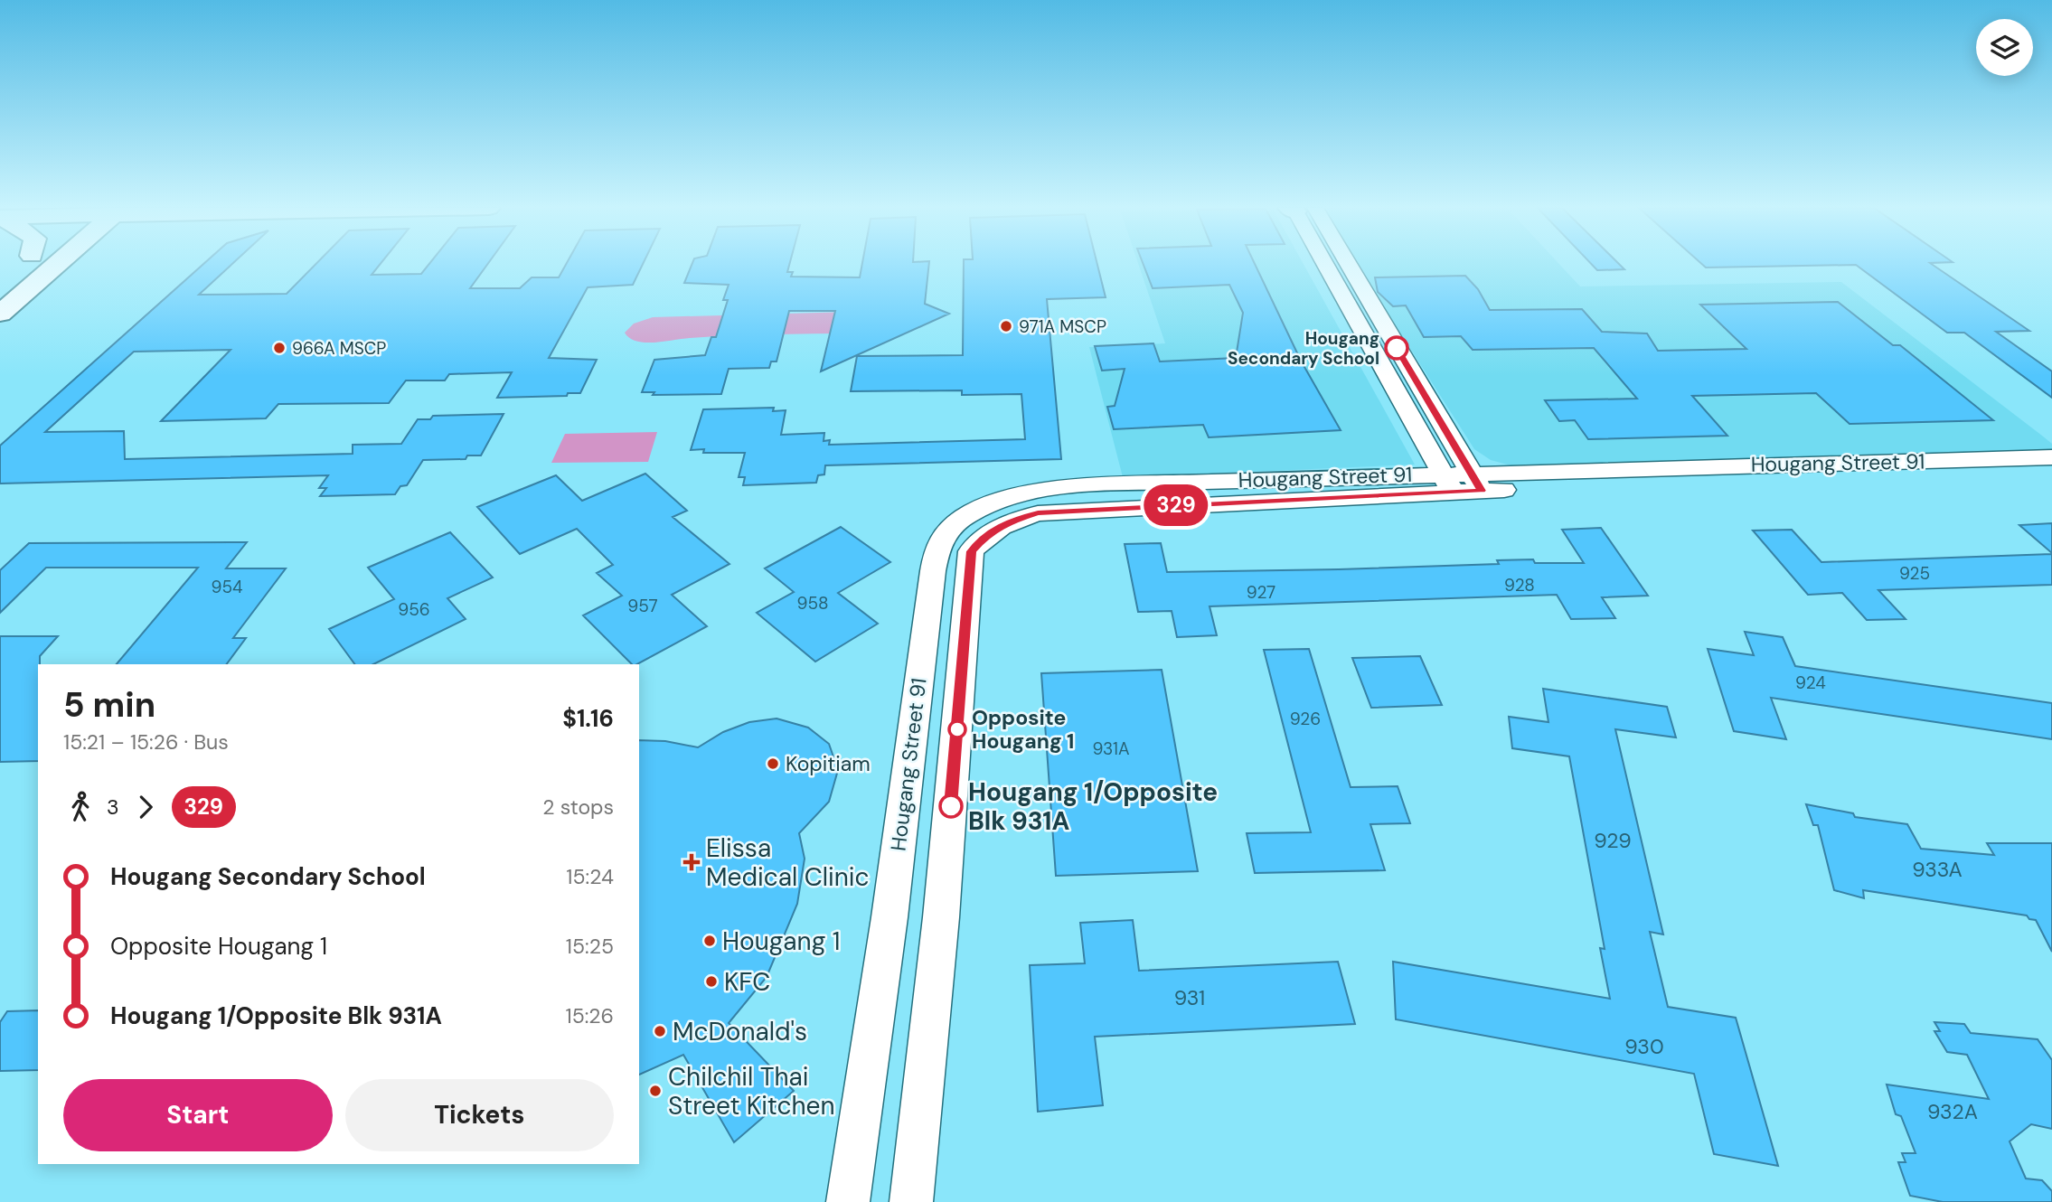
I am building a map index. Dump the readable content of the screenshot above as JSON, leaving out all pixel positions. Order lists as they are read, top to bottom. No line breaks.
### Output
{"streets":{"street":["Hougang Street 91"]},"places":{"other":["971A MSCP","966A MSCP","Hougang Secondary School","Opposite Hougang 1","Kopitiam","Hougang 1/Opposite Blk 931A","Hougang 1","KFC","McDonald's","Chilchil Thai Street Kitchen"],"health":["Elissa Medical Clinic"]},"lines":["bus line 329"],"house_numbers":["925","928","954","927","958","957","956","924","926","931A","929","933A","931","930","932A"],"page":{"on_map":"329","heading":["5 min","15:21 – 15:26 · Bus","$1.16"],"legs":["3","329","2 stops"],"list":[{"name":"Hougang Secondary School","value":"15:24"},{"name":"Opposite Hougang 1","value":"15:25"},{"name":"Hougang 1/Opposite Blk 931A","value":"15:26"}],"buttons":["Start","Tickets"]}}
